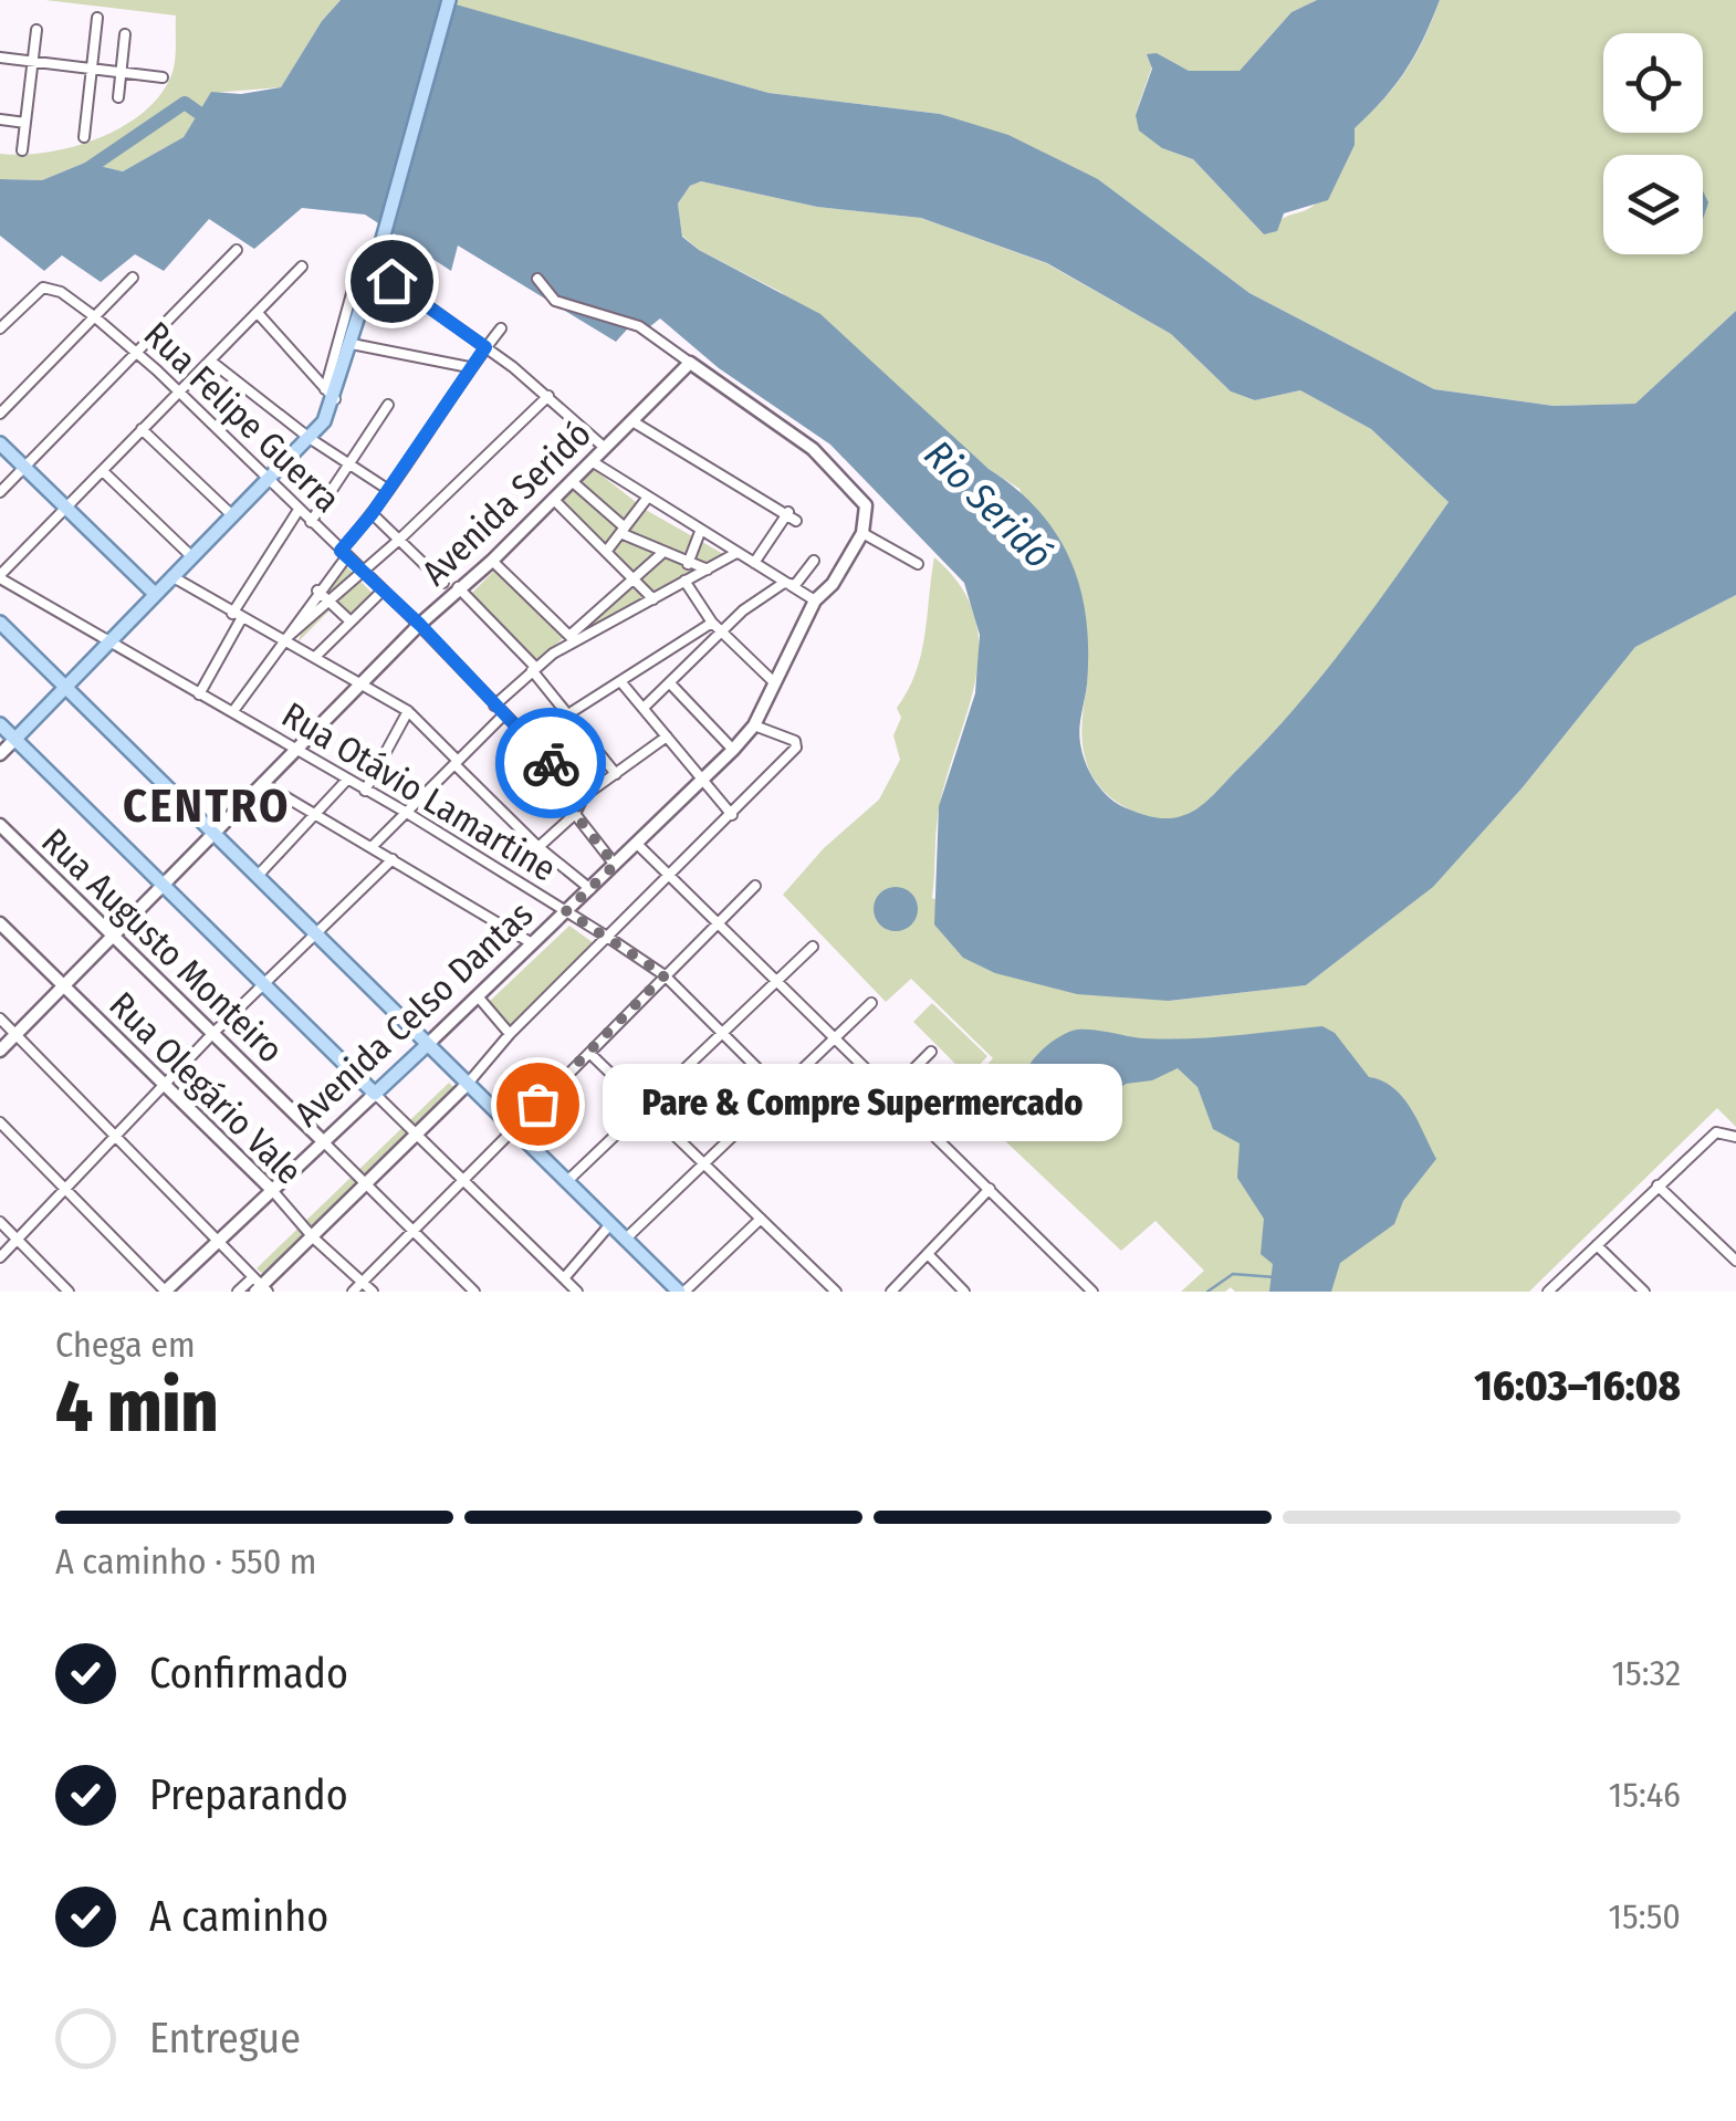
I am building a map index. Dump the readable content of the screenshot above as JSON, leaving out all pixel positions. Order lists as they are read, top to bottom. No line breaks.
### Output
{"streets":{"main road":["Avenida Seridó","Rua Augusto Monteiro","Avenida Celso Dantas","Rua Olegário Vale"],"street":["Rua Felipe Guerra","Rua Otávio Lamartine"]},"crossings":[["Rua Felipe Guerra","Avenida Seridó"],["Avenida Seridó","Rua Otávio Lamartine"],["Avenida Seridó","Rua Augusto Monteiro"],["Avenida Seridó","Rua Olegário Vale"],["Rua Otávio Lamartine","Avenida Celso Dantas"],["Rua Augusto Monteiro","Avenida Celso Dantas"],["Avenida Celso Dantas","Rua Olegário Vale"]],"districts":["CENTRO"],"water":["Rio Seridó"],"places":["Pare & Compre Supermercado"],"page":{"bubble":"Pare & Compre Supermercado","heading":["4 min","Chega em","16:03–16:08"],"bar":"A caminho · 550 m","list":[["Confirmado","15:32"],["Preparando","15:46"],["A caminho","15:50"],"Entregue"]}}
